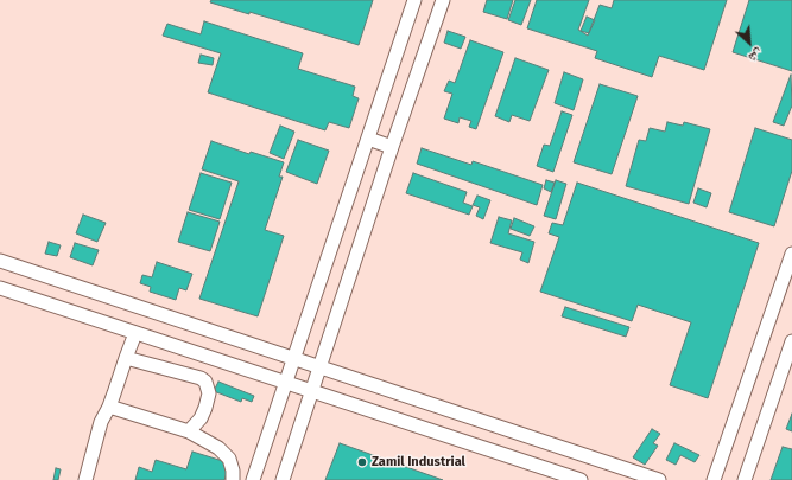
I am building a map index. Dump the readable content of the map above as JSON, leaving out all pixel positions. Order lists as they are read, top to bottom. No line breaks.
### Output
{"places":["Zamil Industrial"],"north":"bottom right"}
